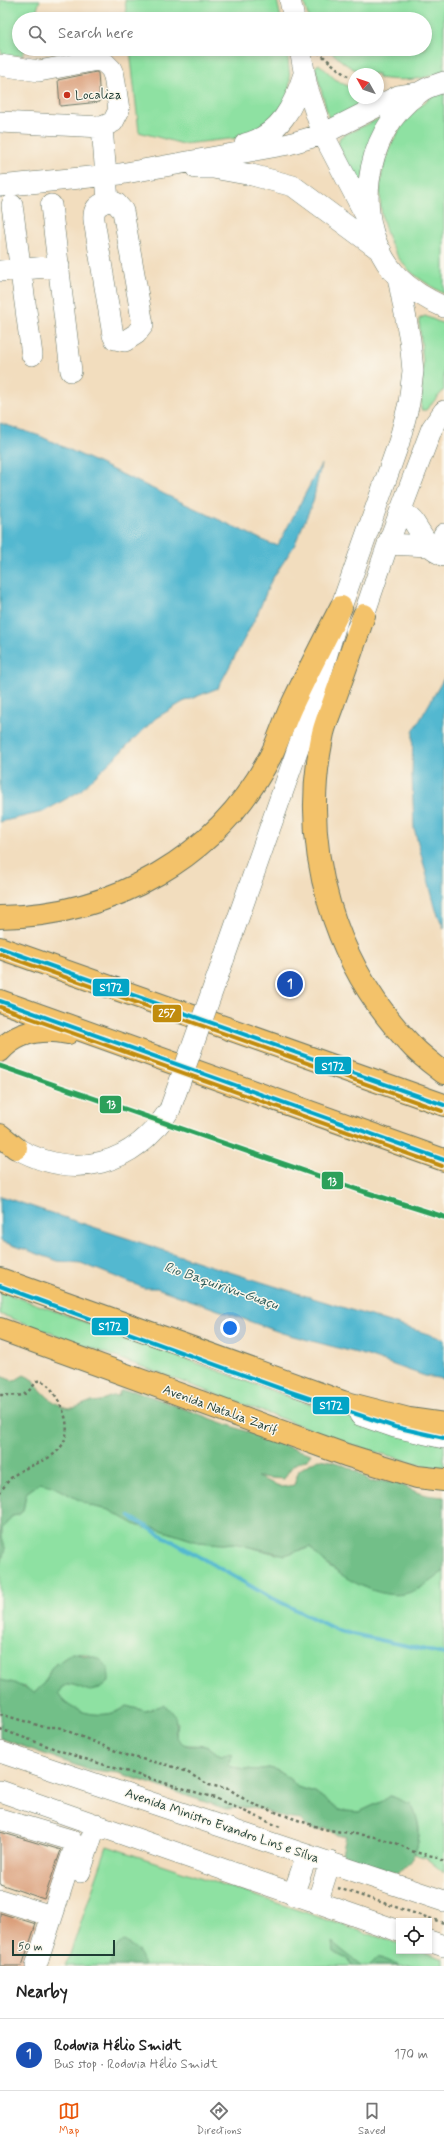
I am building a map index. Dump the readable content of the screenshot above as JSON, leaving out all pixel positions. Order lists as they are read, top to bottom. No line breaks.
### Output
{"streets":{"main road":["Avenida Natalia Zarif"],"street":["Avenida Ministro Evandro Lins e Silva"]},"water":["Rio Baquirivu-Guaçu"],"places":["Localiza"],"lines":["transit line S172","transit line 257","transit line 13"],"scale_bar":"50 m","north":"top left","page":{"search":"Search here","pins":"1","scale":"50 m","heading":"Nearby","list":[{"mark":"1","name":"Rodovia Hélio Smidt","note":"Bus stop · Rodovia Hélio Smidt","value":"170 m"}],"nav":["Map","Directions","Saved"]}}
